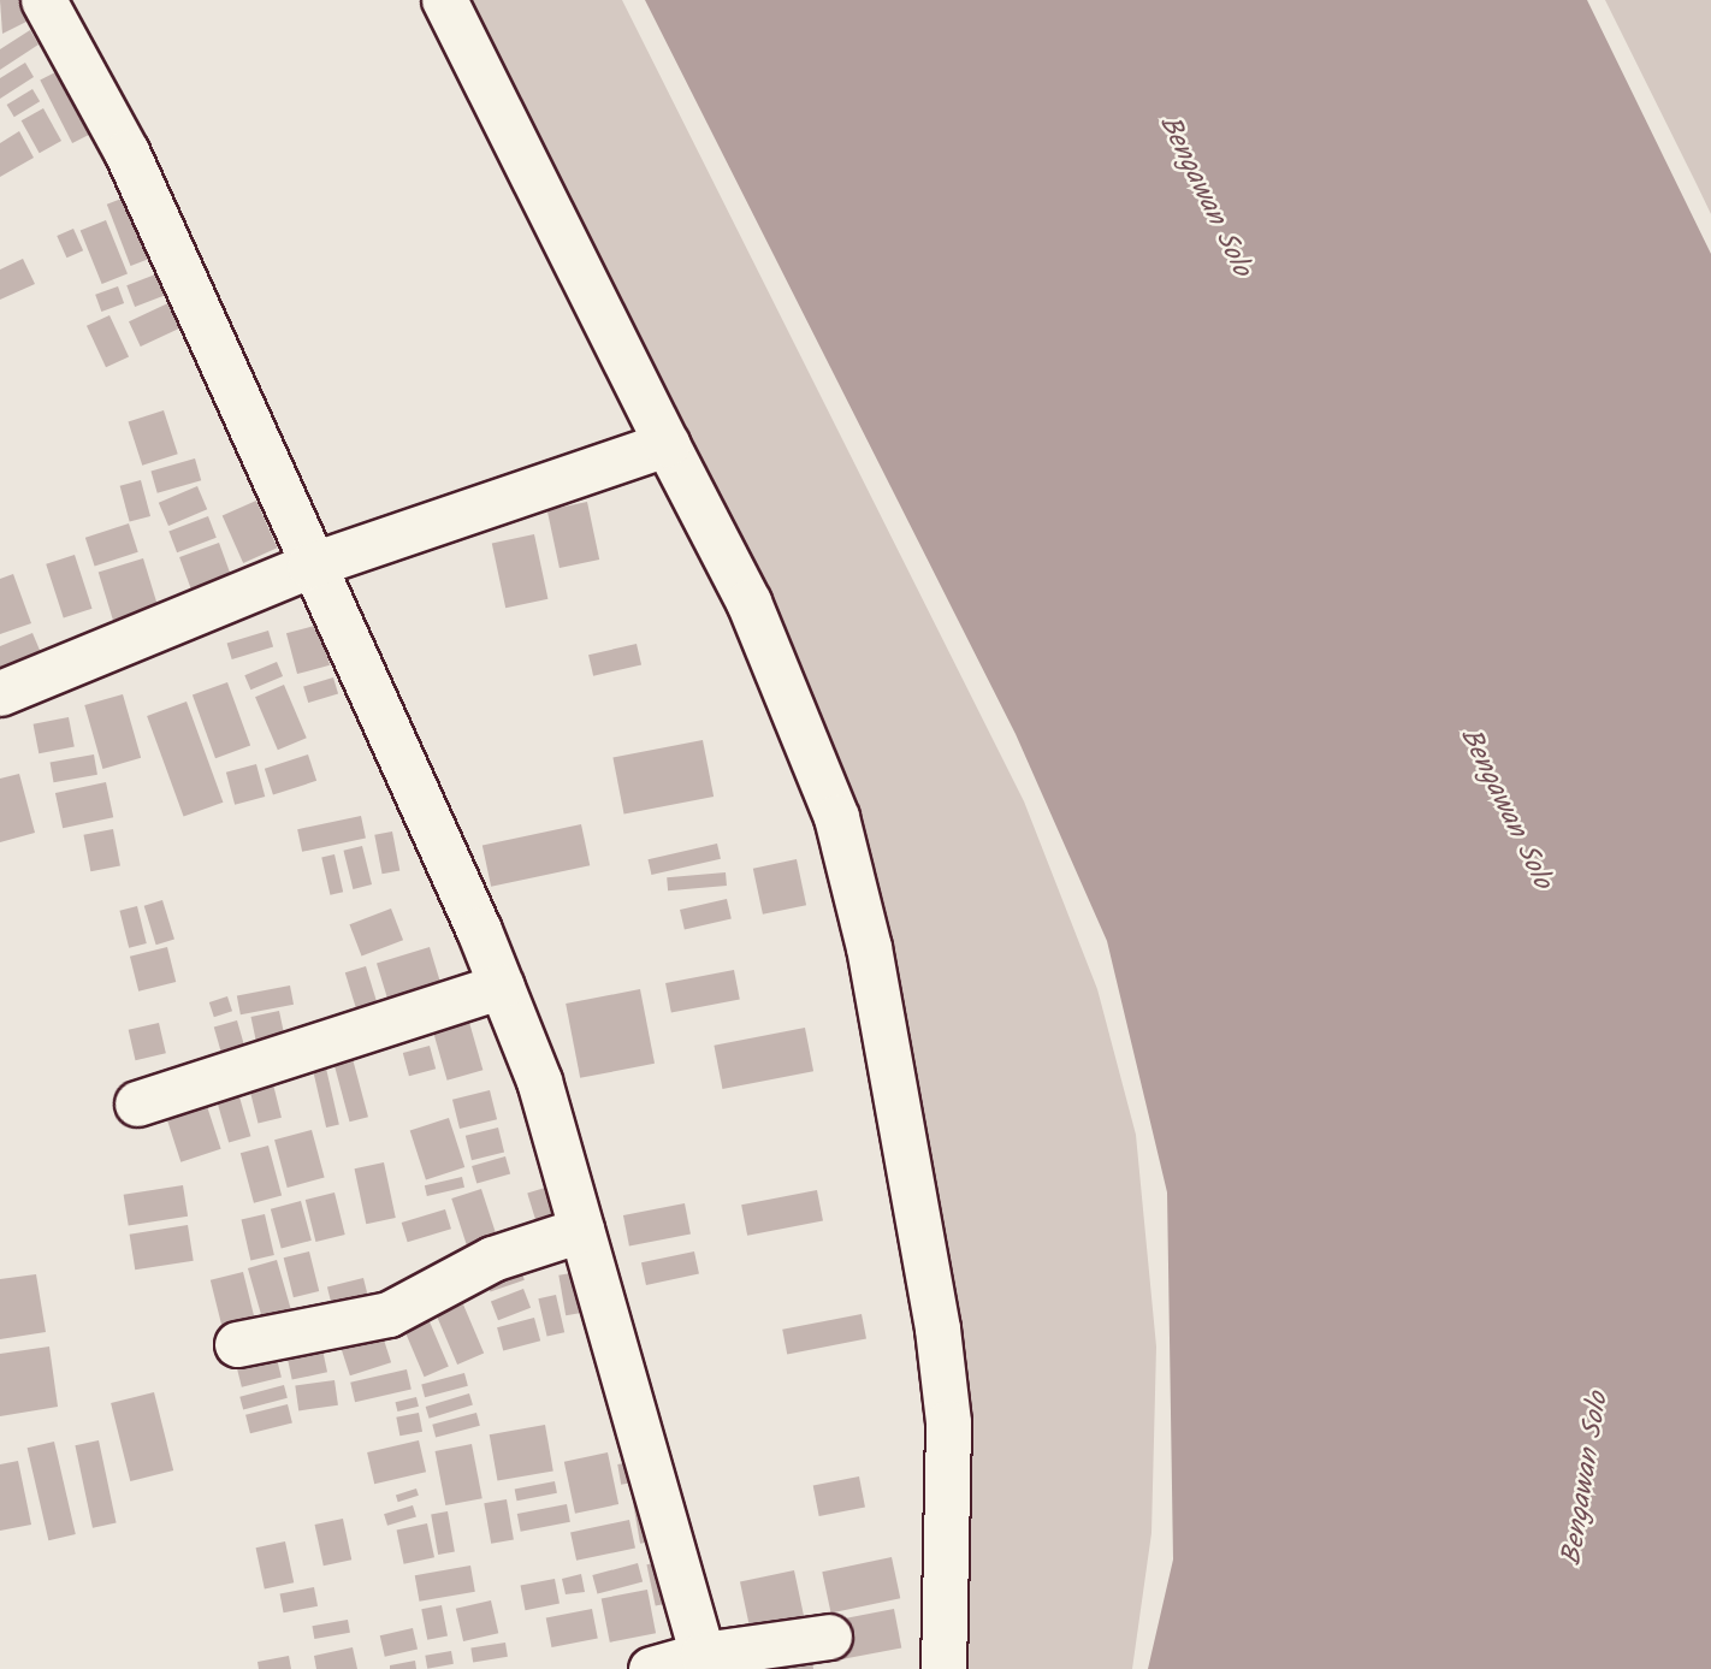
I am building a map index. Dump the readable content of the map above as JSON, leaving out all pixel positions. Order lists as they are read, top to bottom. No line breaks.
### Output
{"water":["Bengawan Solo"]}
